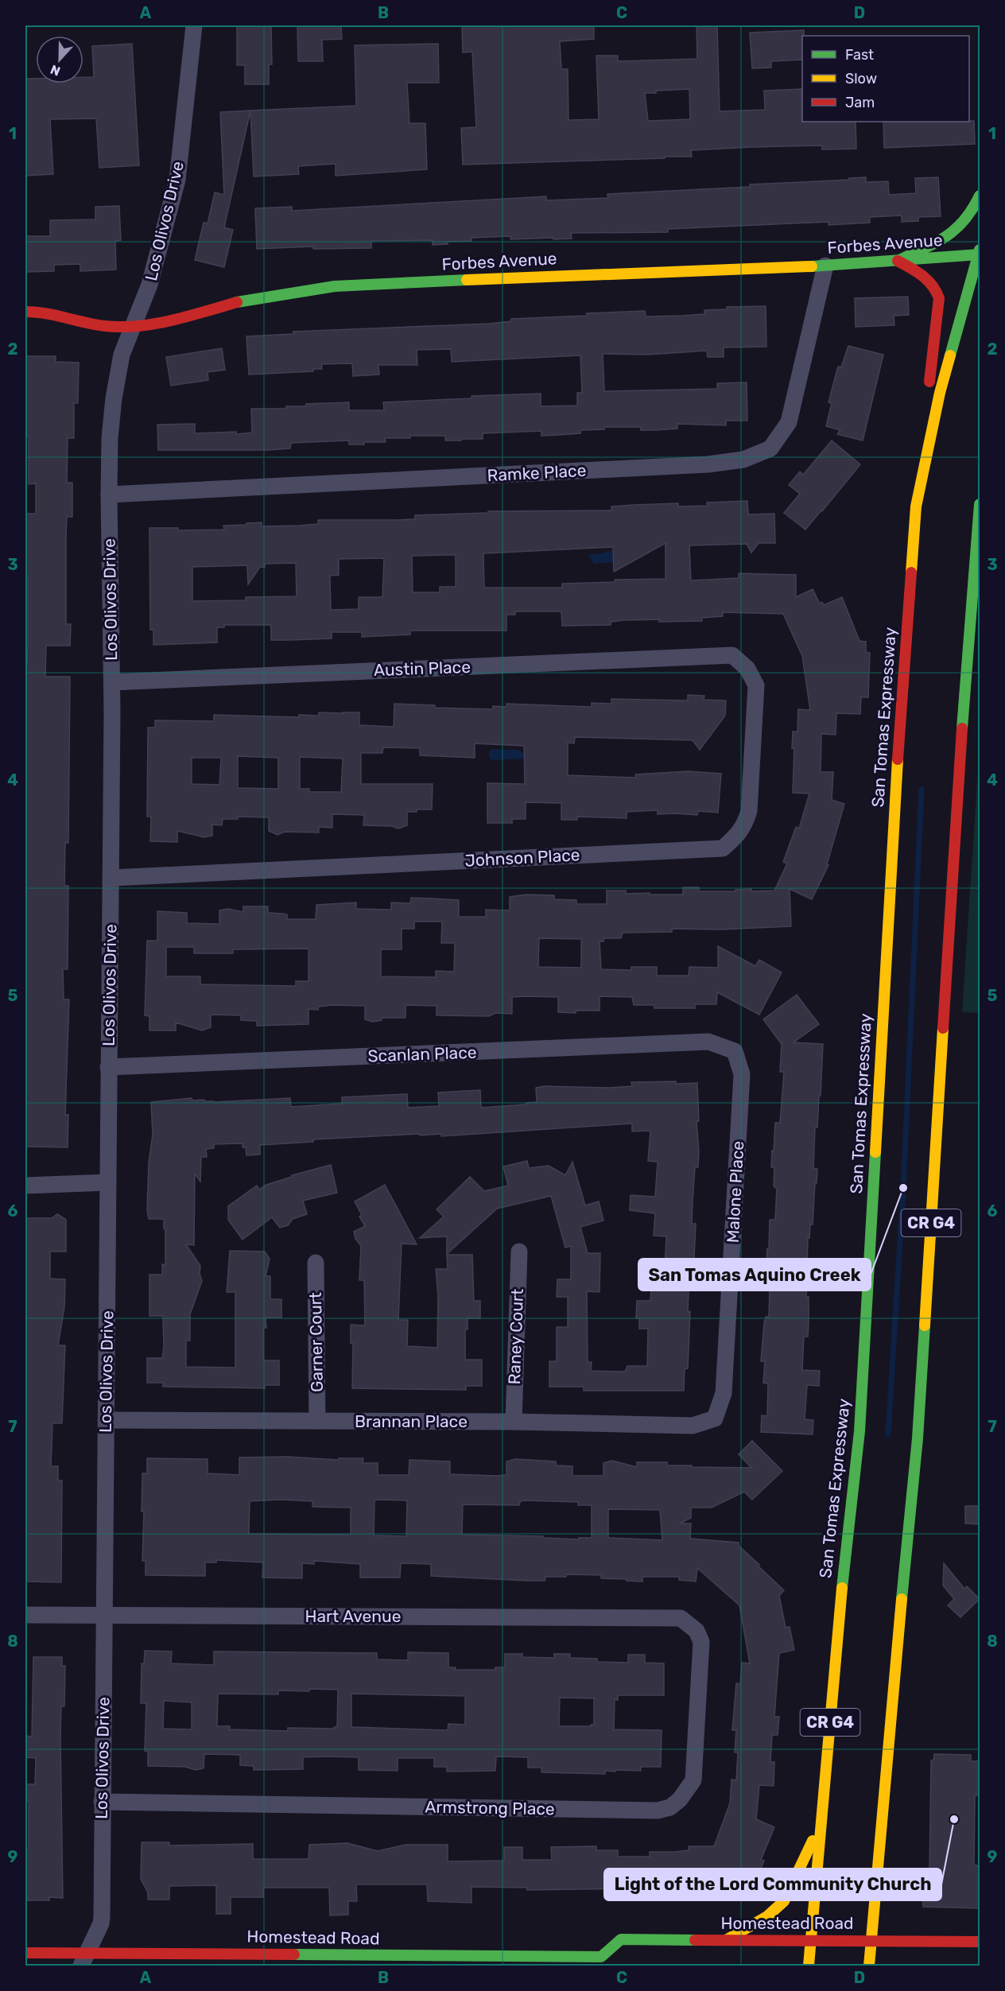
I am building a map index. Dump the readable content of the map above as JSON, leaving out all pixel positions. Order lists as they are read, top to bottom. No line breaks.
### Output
{"streets":{"main road":["Forbes Avenue","San Tomas Expressway","CR G4","Homestead Road"],"street":["Los Olivos Drive","Ramke Place","Austin Place","Johnson Place","Scanlan Place","Malone Place","Raney Court","Garner Court","Brannan Place","Hart Avenue","Armstrong Place"]},"crossings":[["Los Olivos Drive","Forbes Avenue"],["Los Olivos Drive","Ramke Place"],["Los Olivos Drive","Austin Place"],["Los Olivos Drive","Johnson Place"],["Los Olivos Drive","Scanlan Place"],["Los Olivos Drive","Brannan Place"],["Los Olivos Drive","Hart Avenue"],["Los Olivos Drive","Armstrong Place"],["Los Olivos Drive","Homestead Road"],["Forbes Avenue","Ramke Place"],["Forbes Avenue","San Tomas Expressway"],["Austin Place","Johnson Place"],["San Tomas Expressway","Homestead Road"],["Scanlan Place","Malone Place"],["Malone Place","Brannan Place"],["CR G4","Homestead Road"],["Raney Court","Brannan Place"],["Garner Court","Brannan Place"],["Hart Avenue","Armstrong Place"]],"places":["San Tomas Aquino Creek","Light of the Lord Community Church"],"legend":["Fast","Slow","Jam"],"north":"bottom","grid":{"columns":["A","B","C","D"],"rows":["1","2","3","4","5","6","7","8","9"]}}
